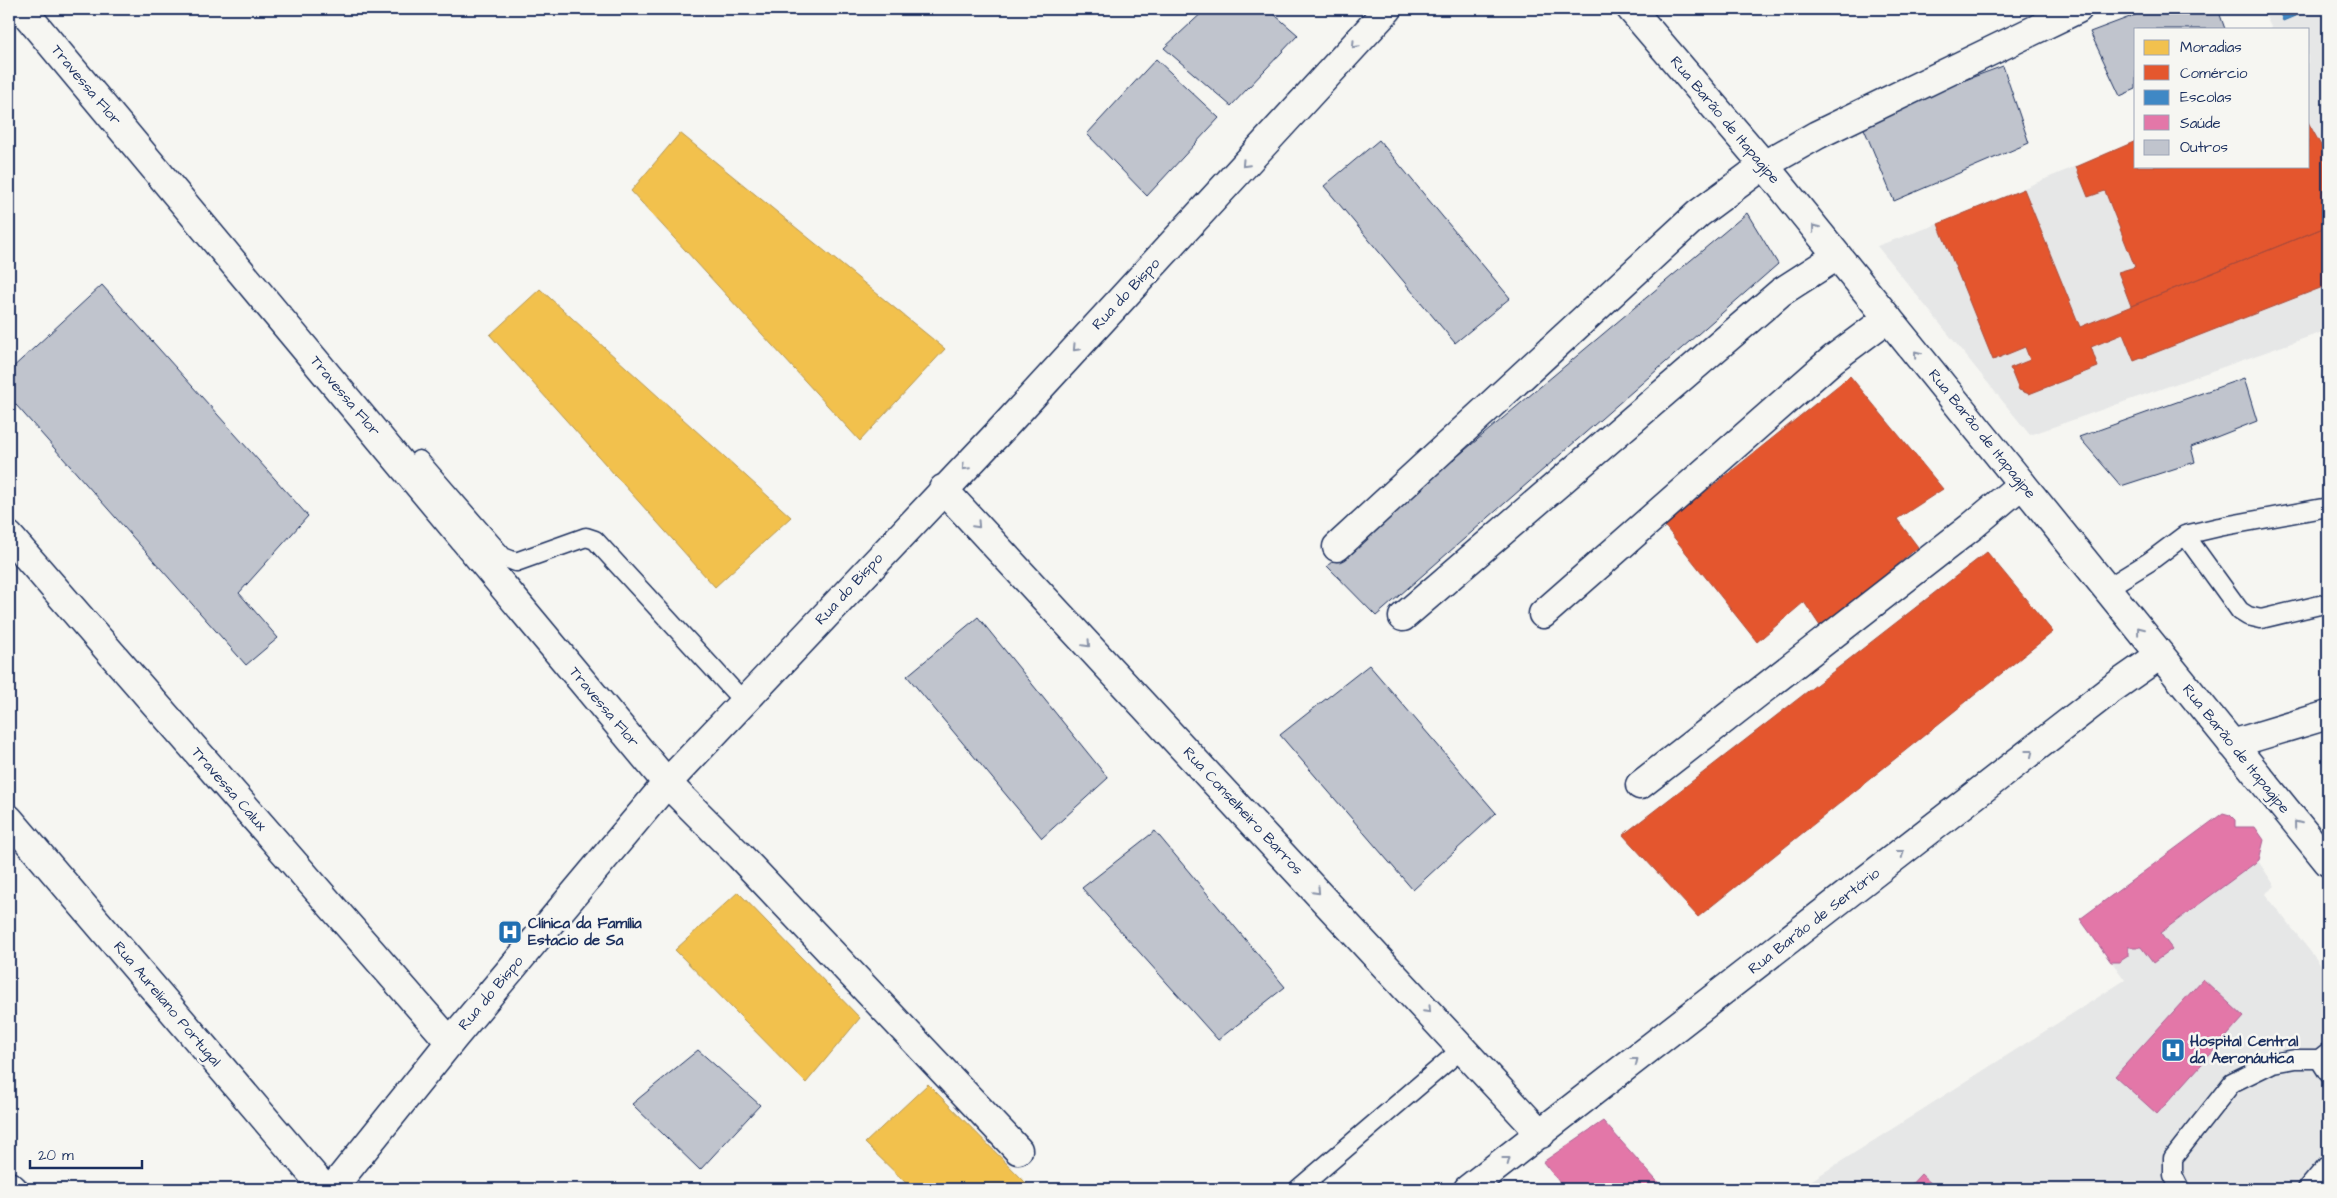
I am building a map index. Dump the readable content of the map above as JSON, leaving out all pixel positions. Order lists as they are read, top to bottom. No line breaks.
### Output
{"streets":{"street":["Travessa Flor","Rua Barão de Itapagipe","Rua do Bispo","Travessa Calux","Rua Conselheiro Barros","Rua Barão de Sertório","Rua Aureliano Portugal"]},"crossings":[["Travessa Flor","Rua do Bispo"],["Rua Barão de Itapagipe","Rua Barão de Sertório"],["Rua do Bispo","Travessa Calux"],["Rua do Bispo","Rua Conselheiro Barros"],["Rua Conselheiro Barros","Rua Barão de Sertório"]],"one_way":["Rua Barão de Itapagipe","Rua do Bispo","Rua Conselheiro Barros"],"places":{"hospital":["Clínica da Família Estacio de Sa","Hospital Central da Aeronáutica"]},"legend":["Moradias","Comércio","Escolas","Saúde","Outros"],"scale_bar":"20 m"}
